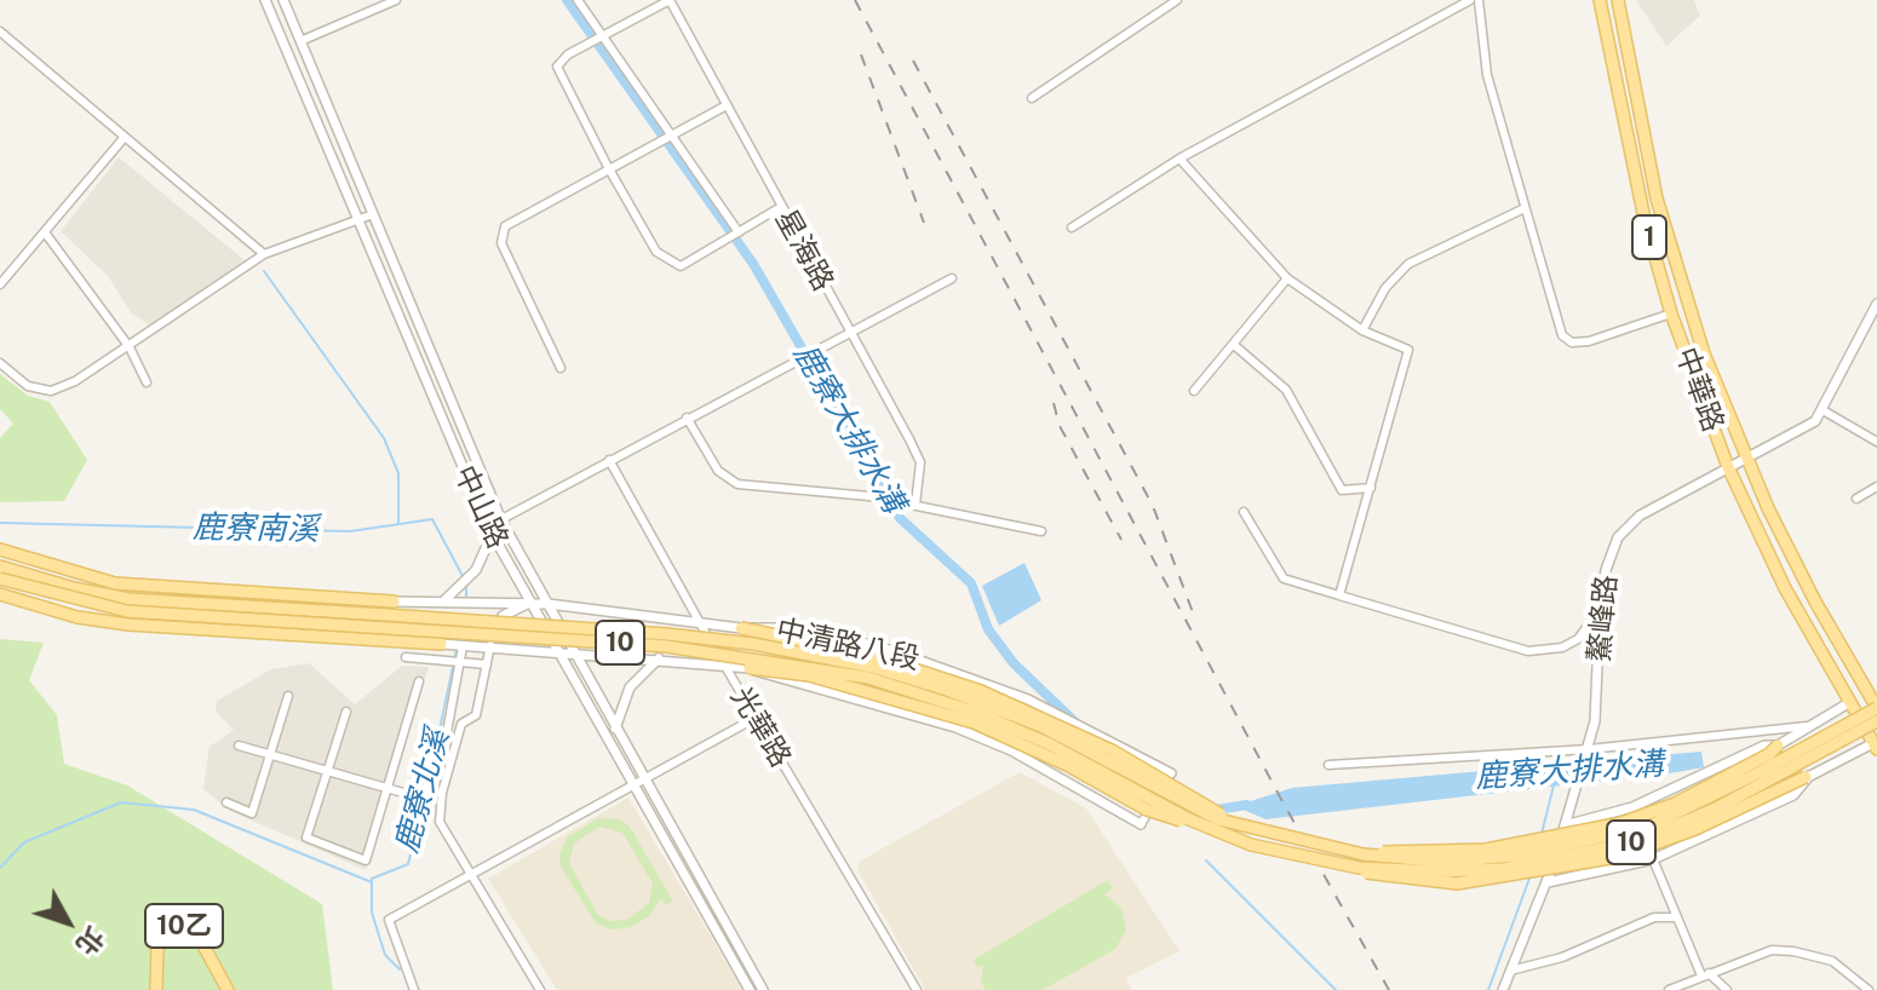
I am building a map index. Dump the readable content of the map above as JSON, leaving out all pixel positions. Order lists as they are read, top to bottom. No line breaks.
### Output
{"streets":{"main road":["1","中華路","10","10乙"],"street":["星海路","中山路","鰲峰路","中清路八段","光華路"]},"crossings":[["中華路","鰲峰路"],["中華路","10"],["中山路","中清路八段"],["中清路八段","光華路"]],"water":["鹿寮大排水溝","鹿寮南溪","鹿寮北溪"],"north":"bottom right"}
